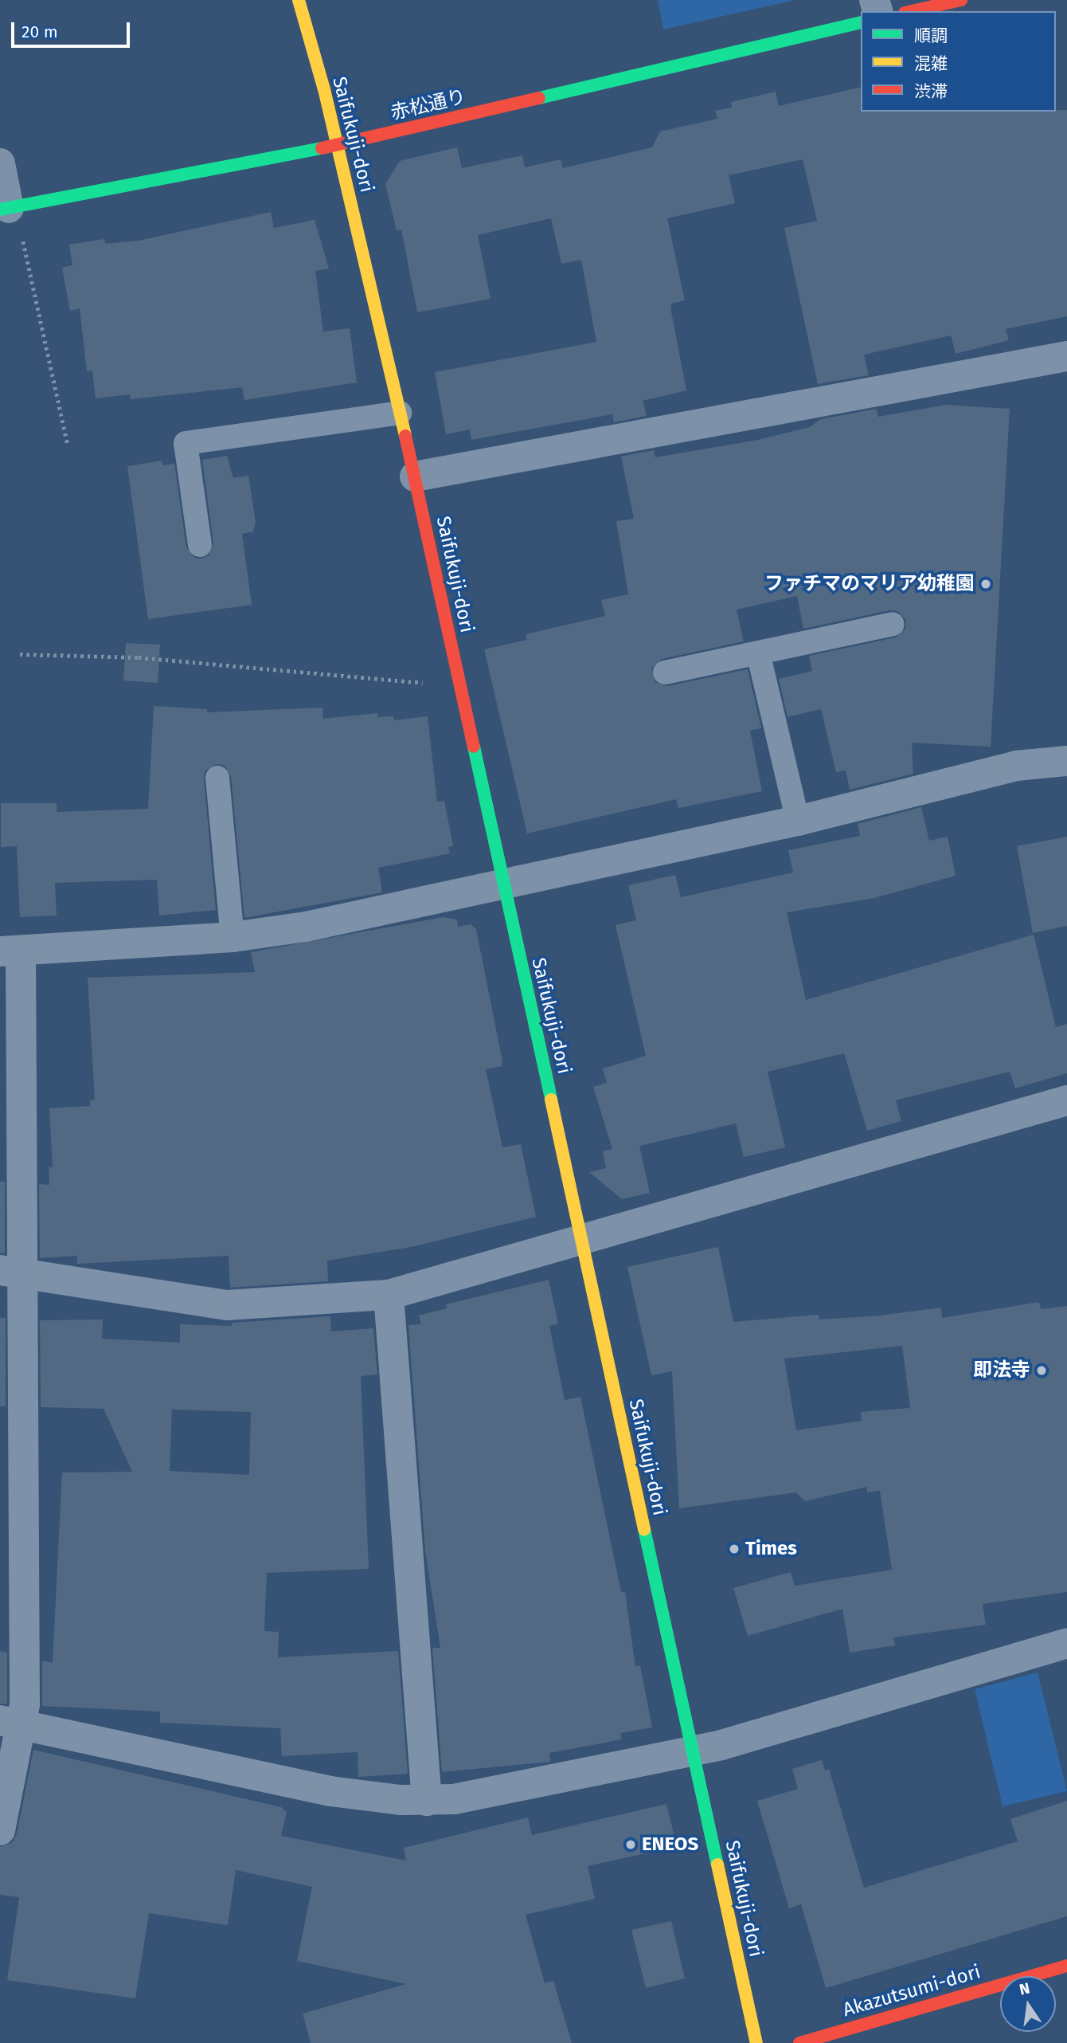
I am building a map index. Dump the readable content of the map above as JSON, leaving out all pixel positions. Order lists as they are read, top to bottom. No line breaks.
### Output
{"streets":{"street":["赤松通り","Saifukuji-dori","Akazutsumi-dori"]},"crossings":[["赤松通り","Saifukuji-dori"]],"places":["ファチマのマリア幼稚園","即法寺","Times","ENEOS"],"legend":["順調","混雑","渋滞"],"scale_bar":"20 m","north":"top"}
